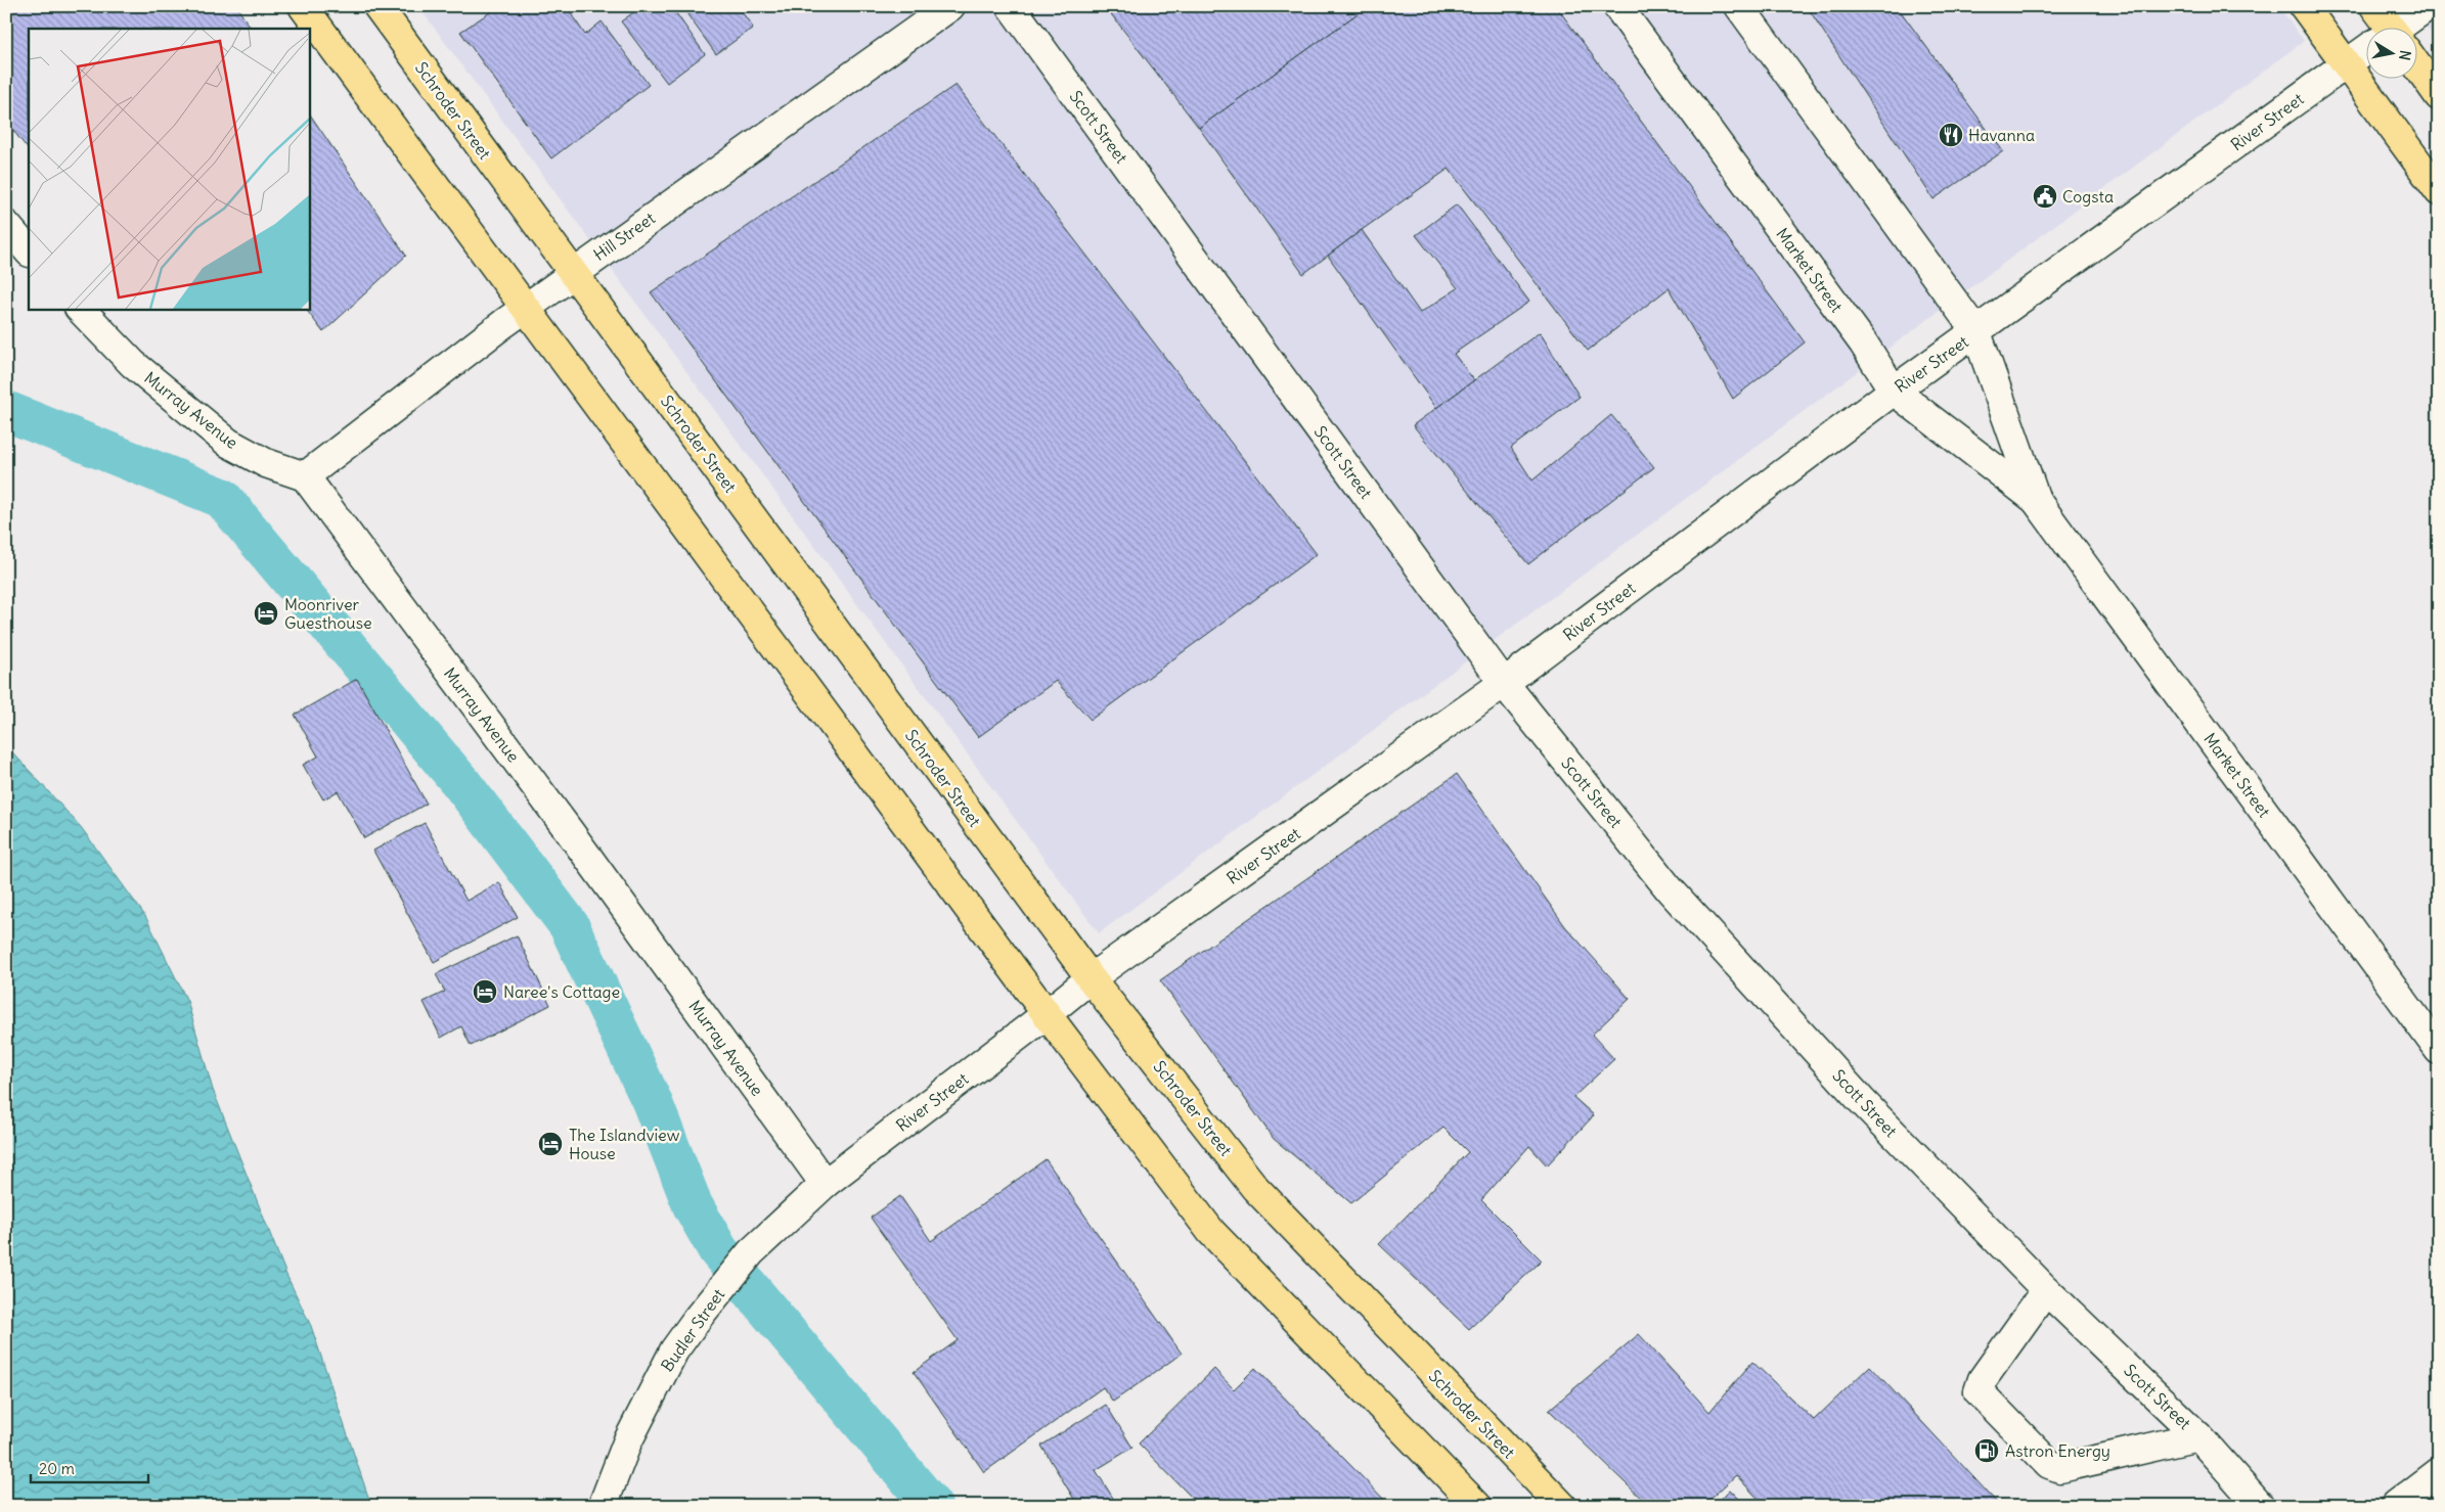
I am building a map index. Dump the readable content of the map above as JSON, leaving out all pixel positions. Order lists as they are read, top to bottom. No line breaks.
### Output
{"streets":{"highway":["Schroder Street"],"street":["River Street","Scott Street","Hill Street","Market Street","Murray Avenue","Budler Street"]},"crossings":[["Schroder Street","River Street"],["Schroder Street","Hill Street"],["River Street","Scott Street"],["River Street","Market Street"],["River Street","Murray Avenue"],["River Street","Budler Street"],["Hill Street","Murray Avenue"],["Murray Avenue","Budler Street"]],"places":{"restaurant":["Havanna"],"public building":["Cogsta"],"hotel":["Moonriver Guesthouse","Naree's Cottage","The Islandview House"],"fuel station":["Astron Energy"]},"scale_bar":"20 m","north":"right"}
